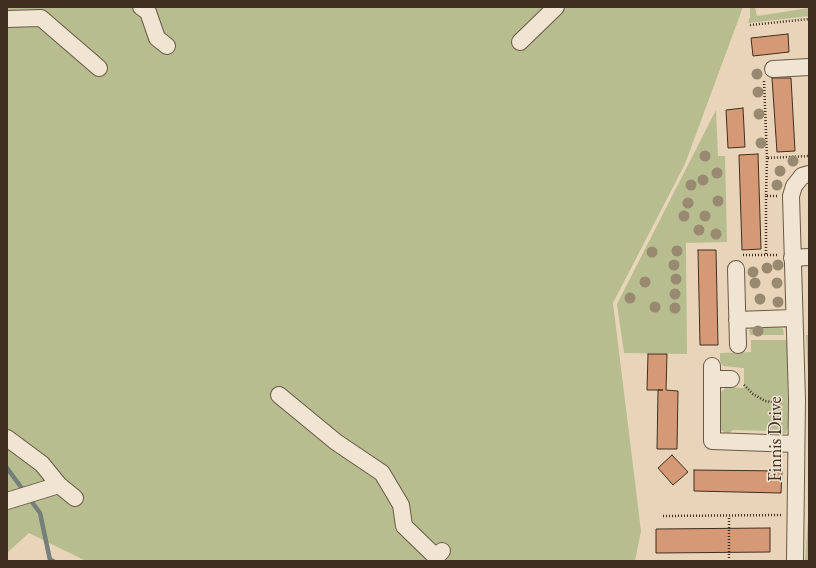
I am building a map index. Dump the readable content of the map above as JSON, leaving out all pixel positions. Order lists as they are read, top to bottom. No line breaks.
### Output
{"streets":{"street":["Finnis Drive"]}}
